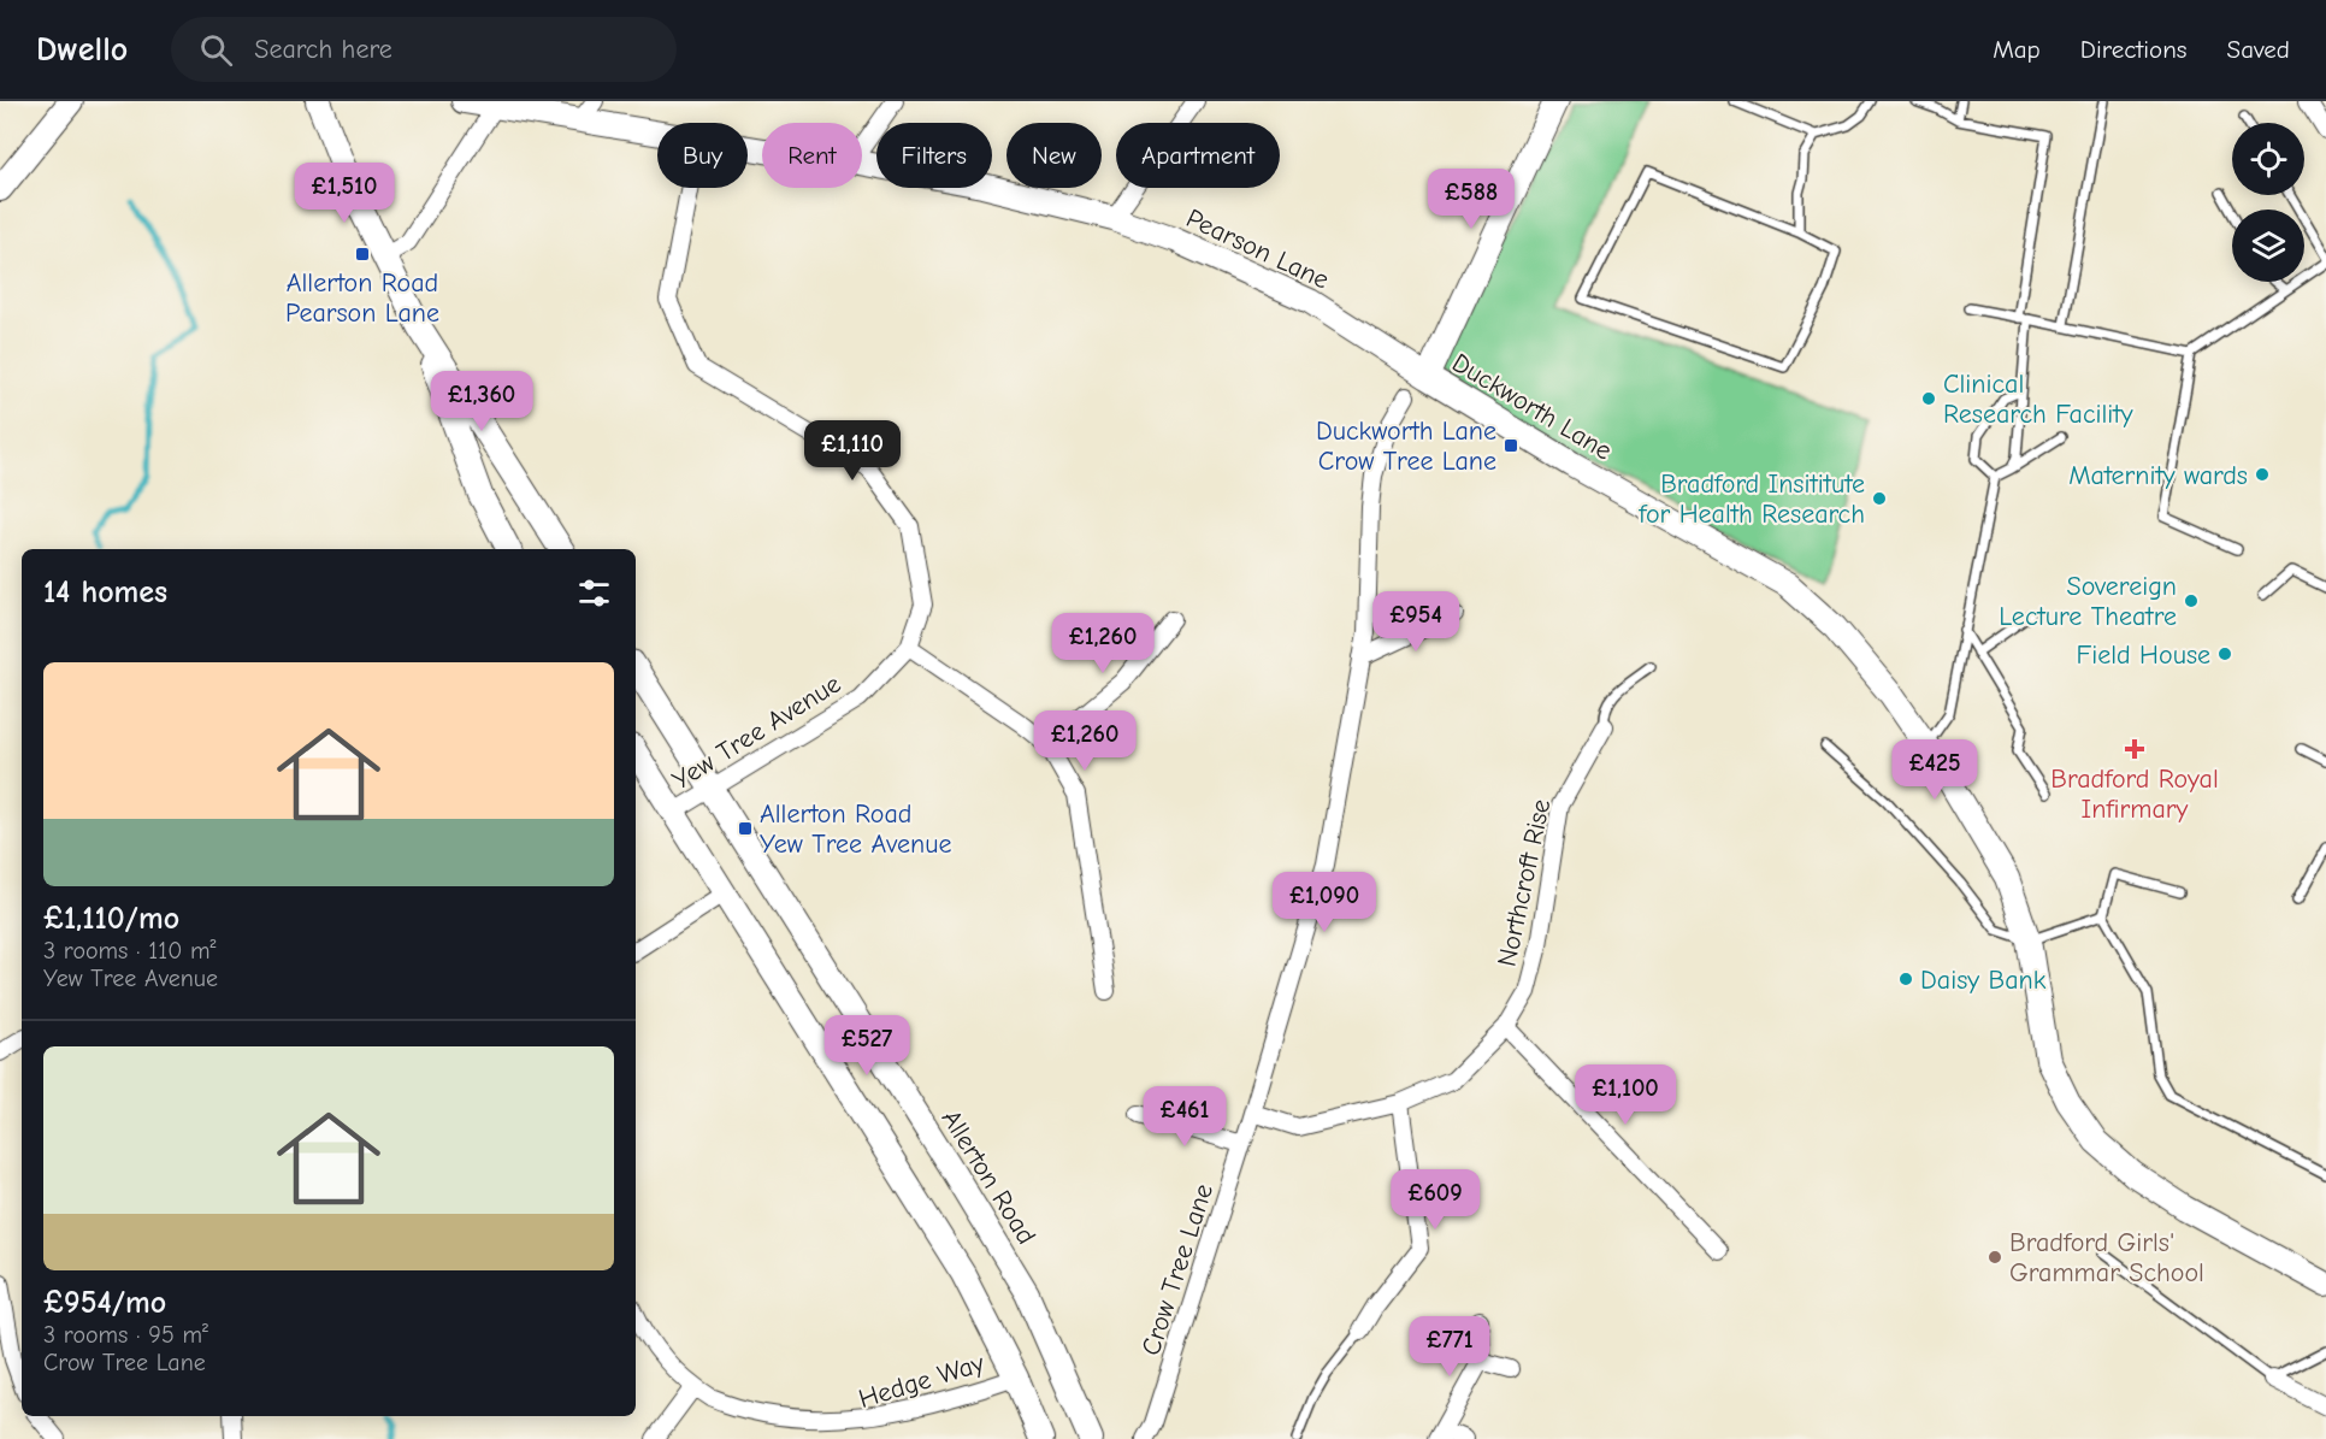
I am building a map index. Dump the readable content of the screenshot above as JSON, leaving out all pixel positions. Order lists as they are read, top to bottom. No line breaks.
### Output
{"streets":{"street":["Pearson Lane","Duckworth Lane","Yew Tree Avenue","Northcroft Rise","Allerton Road","Crow Tree Lane","Hedge Way"]},"crossings":[["Pearson Lane","Duckworth Lane"],["Yew Tree Avenue","Allerton Road"],["Northcroft Rise","Crow Tree Lane"]],"places":{"transit":["Allerton Road Pearson Lane","Duckworth Lane Crow Tree Lane","Allerton Road Yew Tree Avenue"],"other":["Clinical Research Facility","Maternity wards","Bradford Insititute for Health Research","Sovereign Lecture Theatre","Field House","Daisy Bank","Bradford Girls' Grammar School"],"health":["Bradford Royal Infirmary"]},"page":{"header":"Dwello","search":"Search here","nav":["Map","Directions","Saved"],"chip":["Buy","Rent","Filters","New","Apartment"],"price":["£1,510","£588","£1,360","£1,110","£954","£1,260","£1,260","£425","£1,090","£527","£1,100","£461","£609","£771"],"heading":"14 homes","list":[{"name":"£1,110/mo","note":"3 rooms · 110 m² · Yew Tree Avenue"},{"name":"£954/mo","note":"3 rooms · 95 m² · Crow Tree Lane"}]}}
